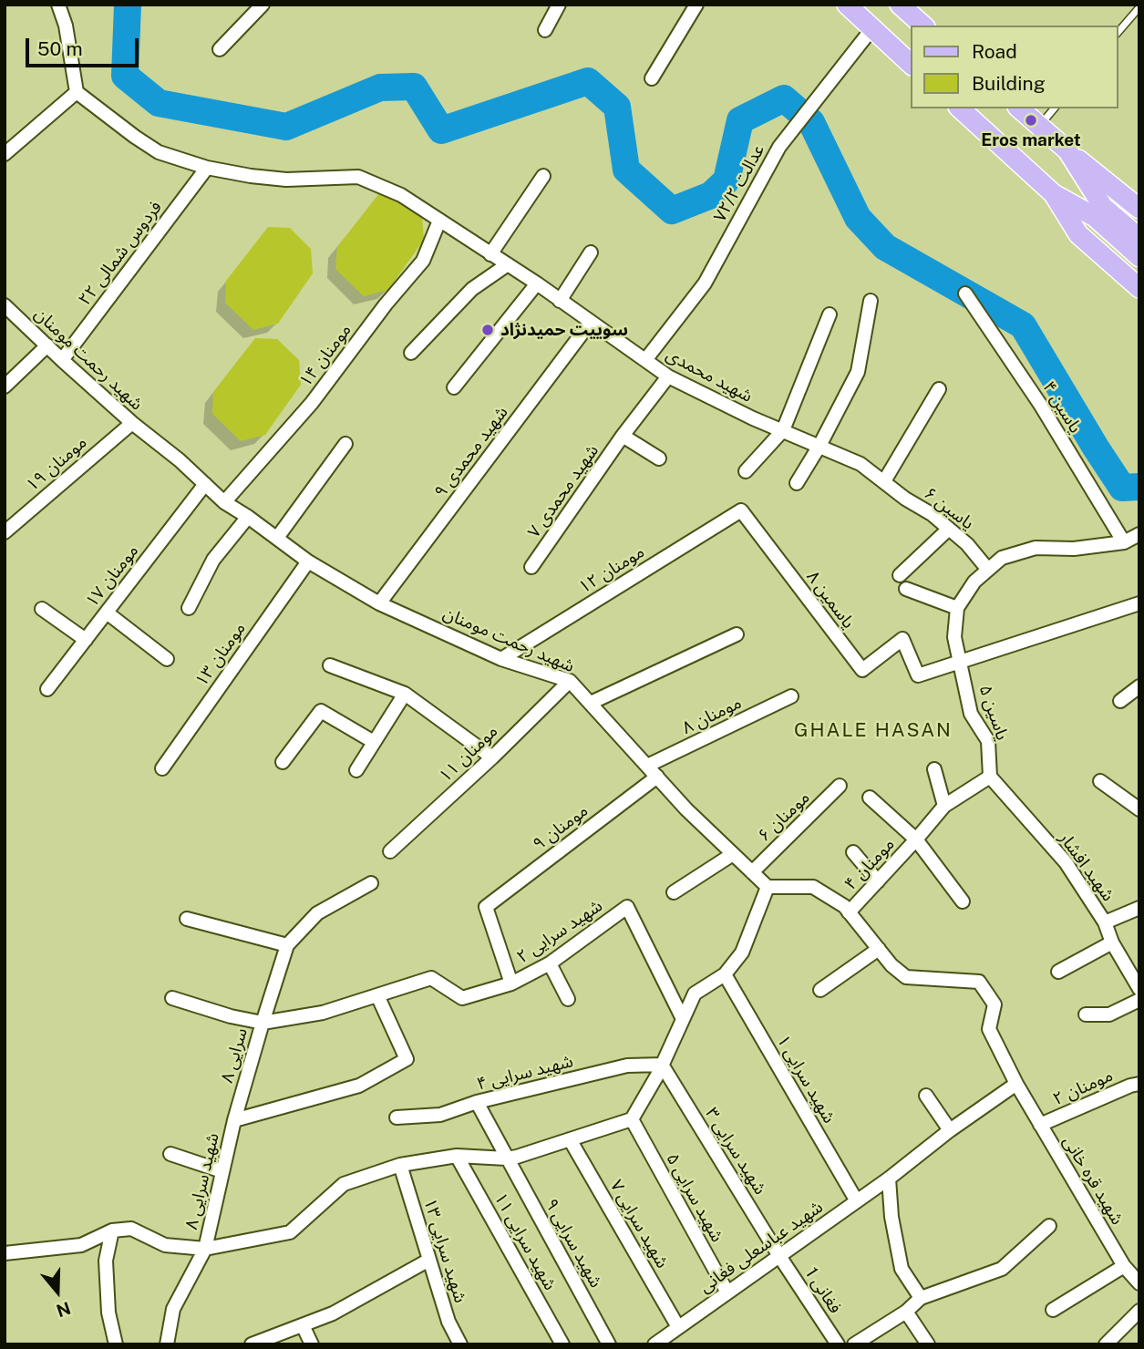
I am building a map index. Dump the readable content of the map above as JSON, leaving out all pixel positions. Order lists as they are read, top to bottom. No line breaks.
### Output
{"streets":{"street":["عدالت ۷۲/۲","فردوس شمالی ۲۲","مومنان ۱۴","شهید رحمت مومنان","شهید محمدی","یاسین ۴","۹ شهید محمدی","مومنان ۱۹","شهید محمدی ۷","یاسین ۶","مومنان ۱۲","مومنان ۱۷","یاسمین ۸","مومنان ۱۳","یاسین ۵","مومنان ۸","مومنان ۱۱","مومنان ۶","مومنان ۹","۴ مومنان","شهید افشار","شهید سرایی ۲","سرایی ۸","شهید سرایی ۴","شهید سرایی ۱","۲ مومنان","شهید سرایی ۳","شهید قره خانی","شهید سرایی ۸","شهید سرایی ۵","شهید سرایی ۷","شهید سرایی ۱۱","شهید سرایی ۹","شهید عباسعلی فغانی","شهید سرایی ۱۳","فغانی 1"]},"crossings":[["عدالت ۷۲/۲","شهید محمدی"],["فردوس شمالی ۲۲","شهید رحمت مومنان"],["فردوس شمالی ۲۲","شهید محمدی"],["مومنان ۱۴","شهید رحمت مومنان"],["مومنان ۱۴","شهید محمدی"],["شهید رحمت مومنان","۹ شهید محمدی"],["شهید رحمت مومنان","مومنان ۱۹"],["شهید رحمت مومنان","مومنان ۱۲"],["شهید رحمت مومنان","مومنان ۱۷"],["شهید رحمت مومنان","مومنان ۱۳"],["شهید رحمت مومنان","مومنان ۸"],["شهید رحمت مومنان","مومنان ۱۱"],["شهید رحمت مومنان","مومنان ۶"],["شهید رحمت مومنان","مومنان ۹"],["شهید محمدی","۹ شهید محمدی"],["شهید محمدی","شهید محمدی ۷"],["شهید محمدی","یاسین ۶"],["مومنان ۱۲","یاسمین ۸"],["یاسمین ۸","یاسین ۵"],["یاسین ۵","۴ مومنان"],["یاسین ۵","شهید افشار"],["مومنان ۹","شهید سرایی ۲"],["۴ مومنان","شهید افشار"],["شهید سرایی ۲","سرایی ۸"],["سرایی ۸","شهید سرایی ۸"],["شهید سرایی ۴","شهید سرایی ۳"],["شهید سرایی ۴","شهید سرایی ۹"],["شهید سرایی ۱","شهید عباسعلی فغانی"],["۲ مومنان","شهید قره خانی"],["شهید سرایی ۳","شهید عباسعلی فغانی"],["شهید سرایی ۳","فغانی 1"],["شهید سرایی ۵","شهید عباسعلی فغانی"],["شهید سرایی ۷","شهید عباسعلی فغانی"],["شهید عباسعلی فغانی","فغانی 1"]],"districts":["GHALE HASAN"],"places":["Eros market","سوییت حمیدنژاد"],"legend":["Road","Building"],"scale_bar":"50 m","north":"bottom"}
